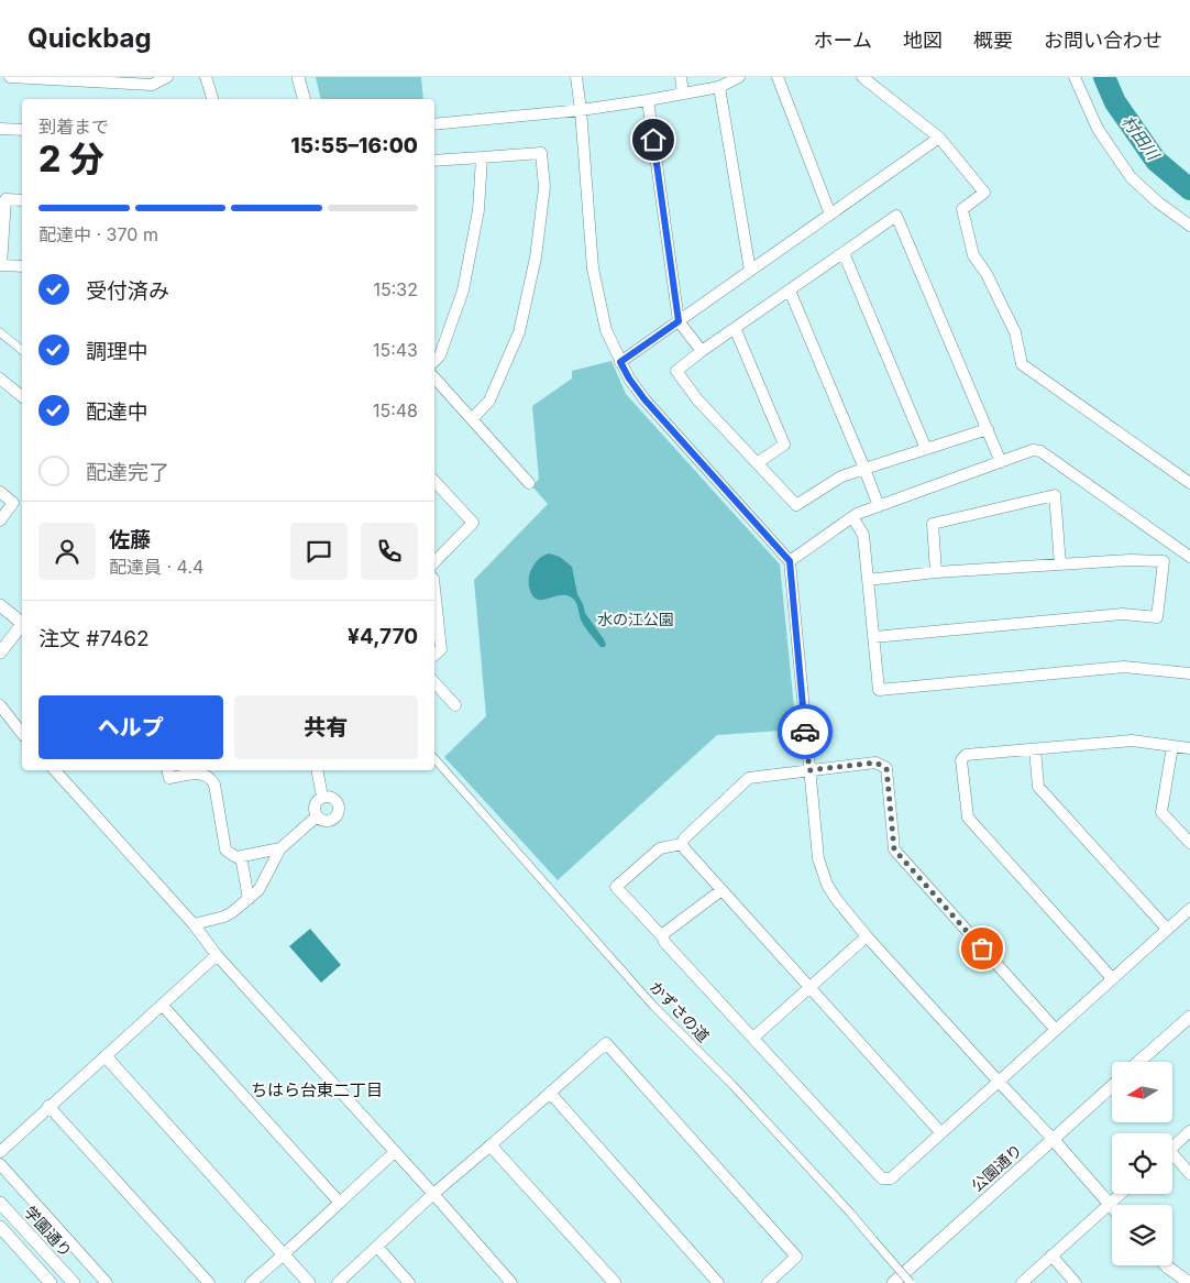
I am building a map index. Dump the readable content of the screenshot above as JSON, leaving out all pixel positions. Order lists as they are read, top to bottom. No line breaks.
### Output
{"streets":{"street":["かずさの道","公園通り","学園通り"]},"districts":["ちはら台東二丁目"],"water":["村田川"],"parks":["水の江公園"],"north":"left","page":{"header":"Quickbag","nav":["ホーム","地図","概要","お問い合わせ"],"heading":["2 分","到着まで","15:55–16:00"],"panel":["佐藤","配達員 · 4.4","注文 #7462","¥4,770"],"bar":"配達中 · 370 m","list":[["受付済み","15:32"],["調理中","15:43"],["配達中","15:48"],"配達完了"],"buttons":["ヘルプ","共有"]}}
